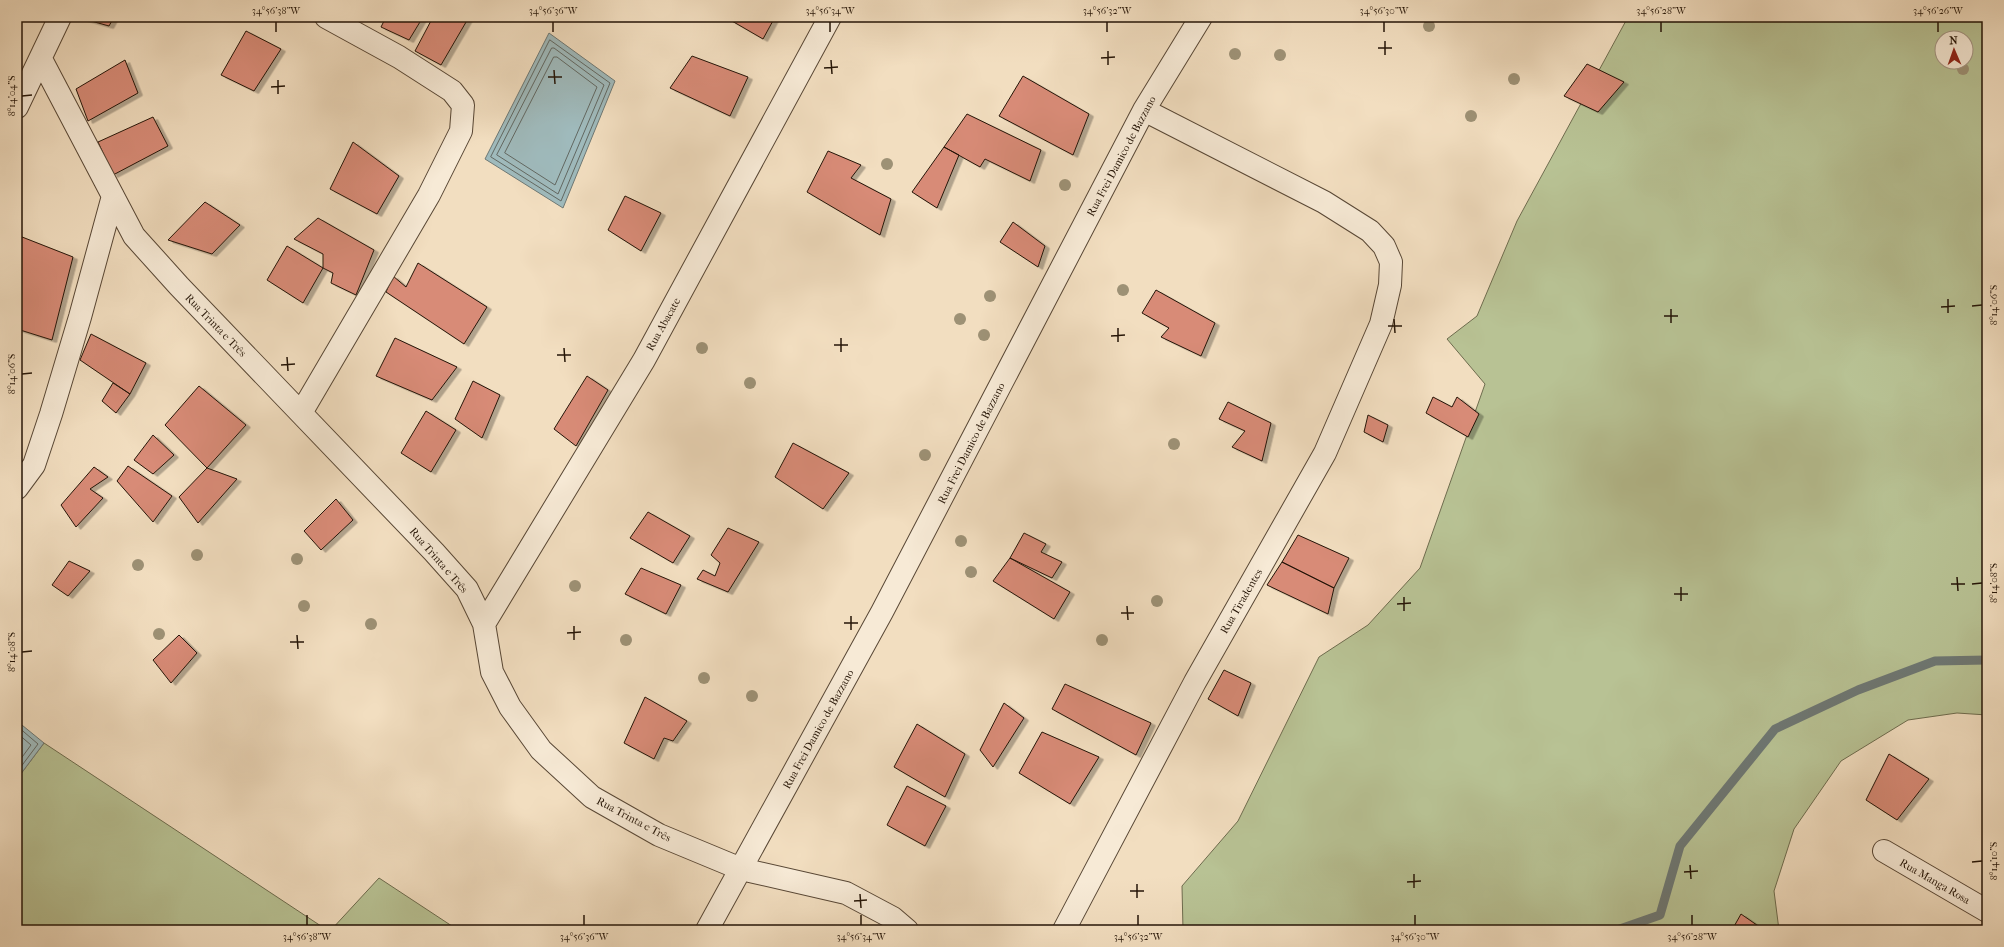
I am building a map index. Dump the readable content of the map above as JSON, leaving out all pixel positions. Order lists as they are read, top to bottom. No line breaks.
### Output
{"streets":{"street":["Rua Frei Damico de Bazzano","Rua Abacate","Rua Trinta e Três","Rua Tiradentes","Rua Manga Rosa"]},"crossings":[["Rua Frei Damico de Bazzano","Rua Trinta e Três"],["Rua Frei Damico de Bazzano","Rua Tiradentes"],["Rua Abacate","Rua Trinta e Três"]],"north":"top","coordinates":["34°56'38\"W","34°56'36\"W","34°56'34\"W","34°56'32\"W","34°56'30\"W","34°56'28\"W","34°56'26\"W","8°14'04\"S","8°14'06\"S","8°14'08\"S","8°14'10\"S"]}
